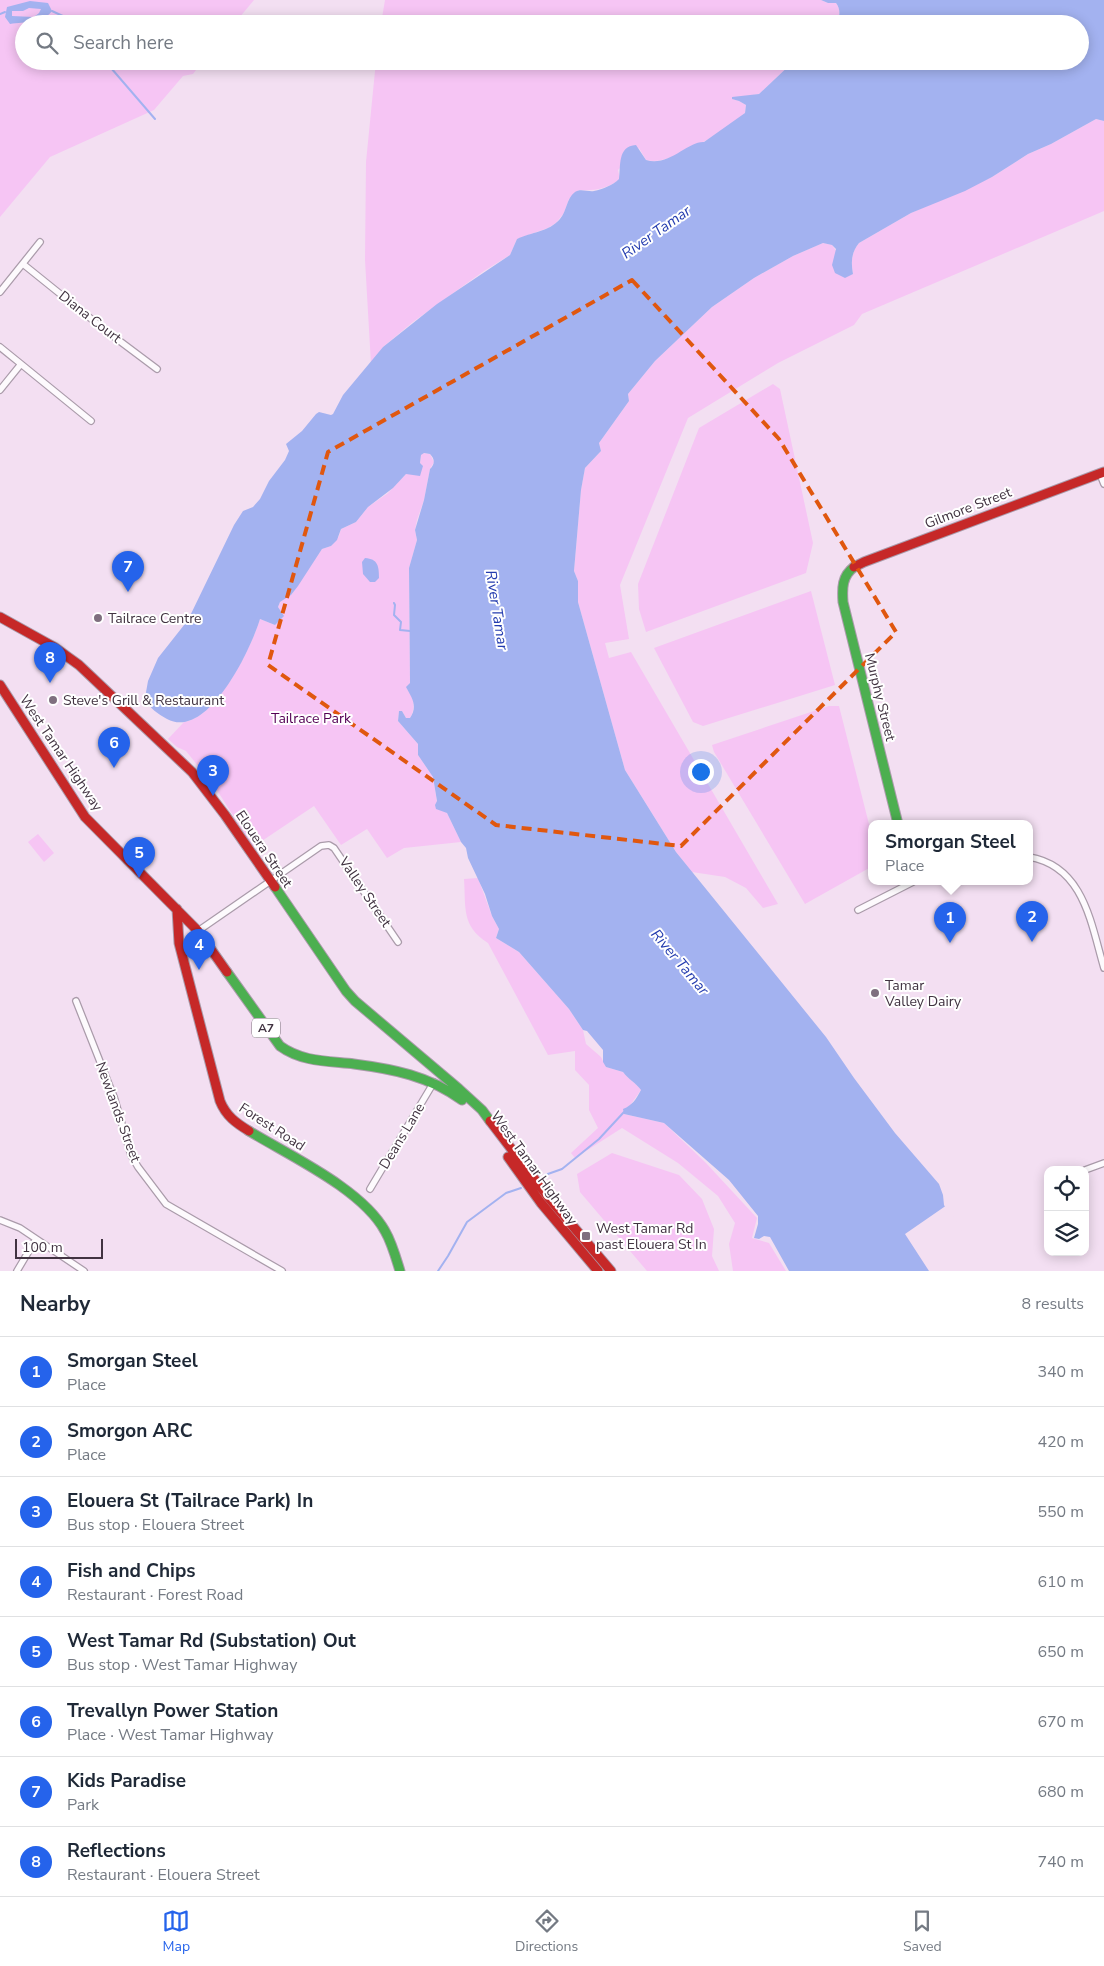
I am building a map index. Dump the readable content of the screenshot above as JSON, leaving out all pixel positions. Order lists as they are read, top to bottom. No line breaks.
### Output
{"streets":{"main road":["Gilmore Street","Murphy Street","West Tamar Highway","Elouera Street","A7","Forest Road"],"street":["Diana Court","Valley Street","Newlands Street","Deans Lane"]},"crossings":[["Gilmore Street","Murphy Street"],["West Tamar Highway","Elouera Street"],["West Tamar Highway","Forest Road"],["West Tamar Highway","Deans Lane"],["Elouera Street","Valley Street"]],"water":["River Tamar"],"parks":["Tailrace Park"],"places":{"other":["Tailrace Centre","Steve's Grill & Restaurant","Tamar Valley Dairy"],"transit":["West Tamar Rd past Elouera St In"]},"scale_bar":"100 m","page":{"search":"Search here","pins":["7","8","6","3","5","2","1","4"],"popup":["Smorgan Steel","Place"],"scale":"100 m","heading":["Nearby","8 results"],"list":[{"mark":"1","name":"Smorgan Steel","note":"Place","value":"340 m"},{"mark":"2","name":"Smorgon ARC","note":"Place","value":"420 m"},{"mark":"3","name":"Elouera St (Tailrace Park) In","note":"Bus stop · Elouera Street","value":"550 m"},{"mark":"4","name":"Fish and Chips","note":"Restaurant · Forest Road","value":"610 m"},{"mark":"5","name":"West Tamar Rd (Substation) Out","note":"Bus stop · West Tamar Highway","value":"650 m"},{"mark":"6","name":"Trevallyn Power Station","note":"Place · West Tamar Highway","value":"670 m"},{"mark":"7","name":"Kids Paradise","note":"Park","value":"680 m"},{"mark":"8","name":"Reflections","note":"Restaurant · Elouera Street","value":"740 m"}],"nav":["Map","Directions","Saved"]}}
